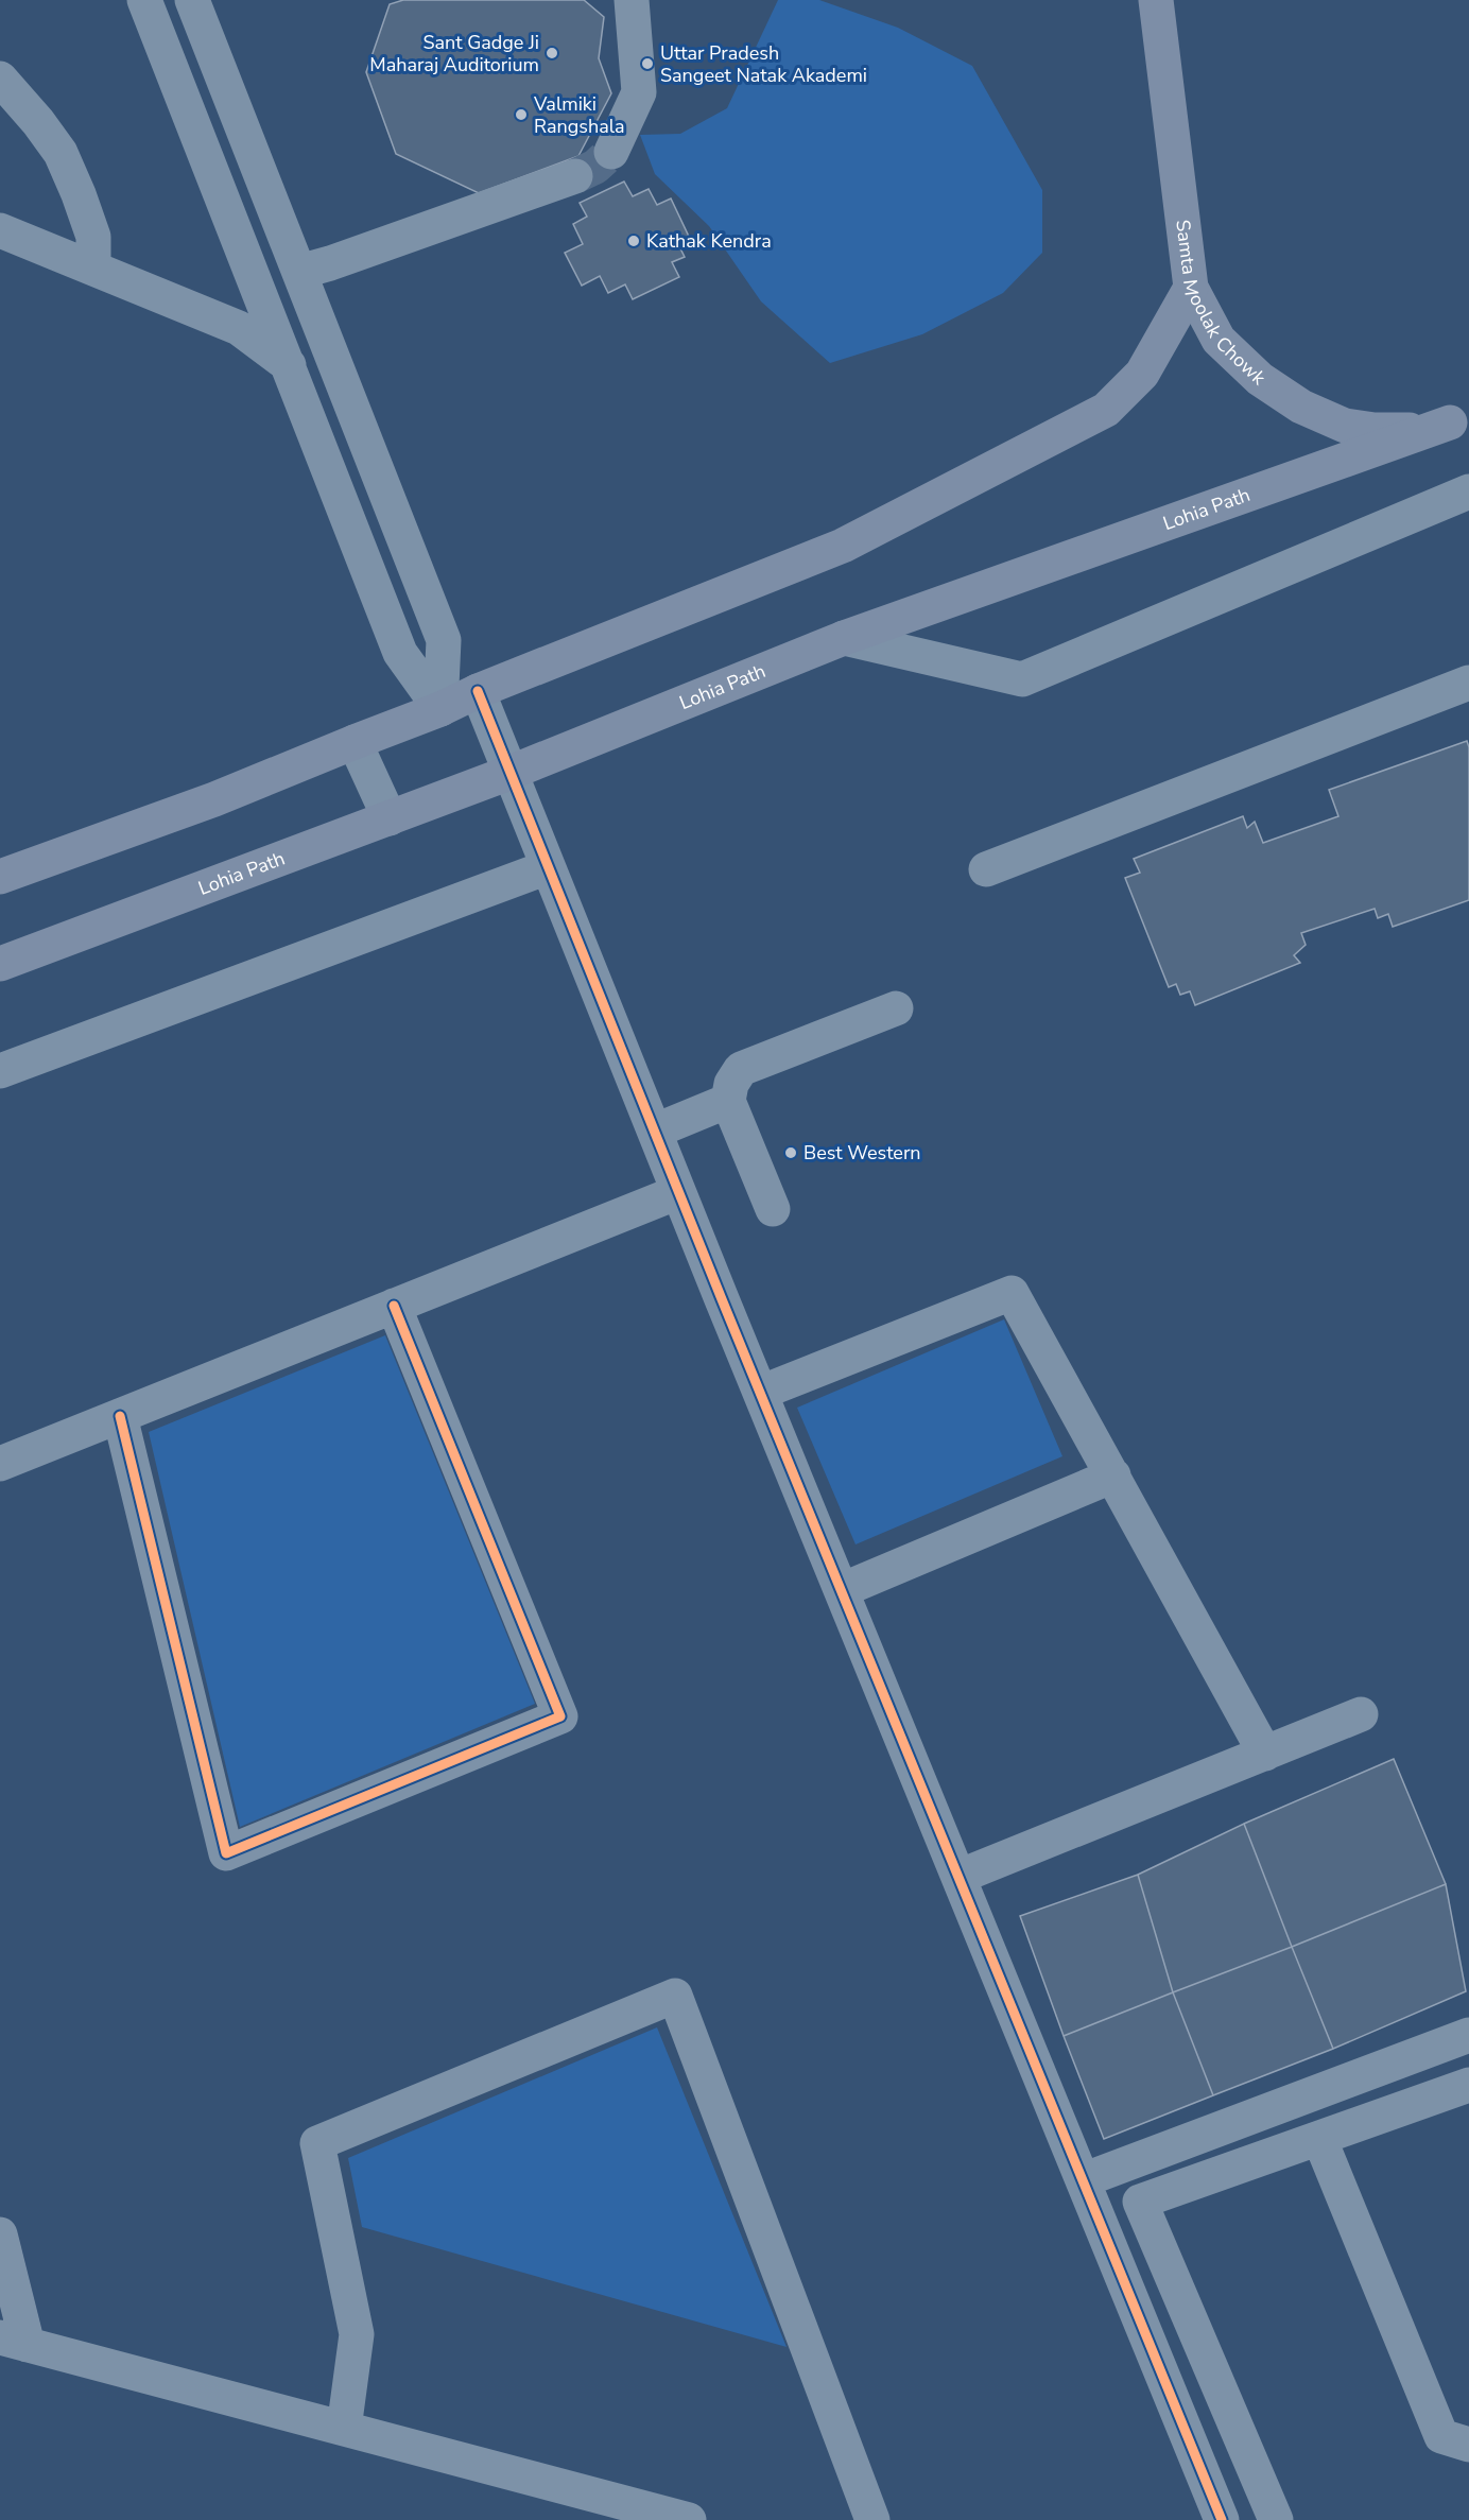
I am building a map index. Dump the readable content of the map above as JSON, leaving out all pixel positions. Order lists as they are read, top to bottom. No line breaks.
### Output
{"streets":{"main road":["Samta Moolak Chowk","Lohia Path"]},"crossings":[["Samta Moolak Chowk","Lohia Path"]],"places":["Sant Gadge Ji Maharaj Auditorium","Uttar Pradesh Sangeet Natak Akademi","Valmiki Rangshala","Kathak Kendra","Best Western"]}
